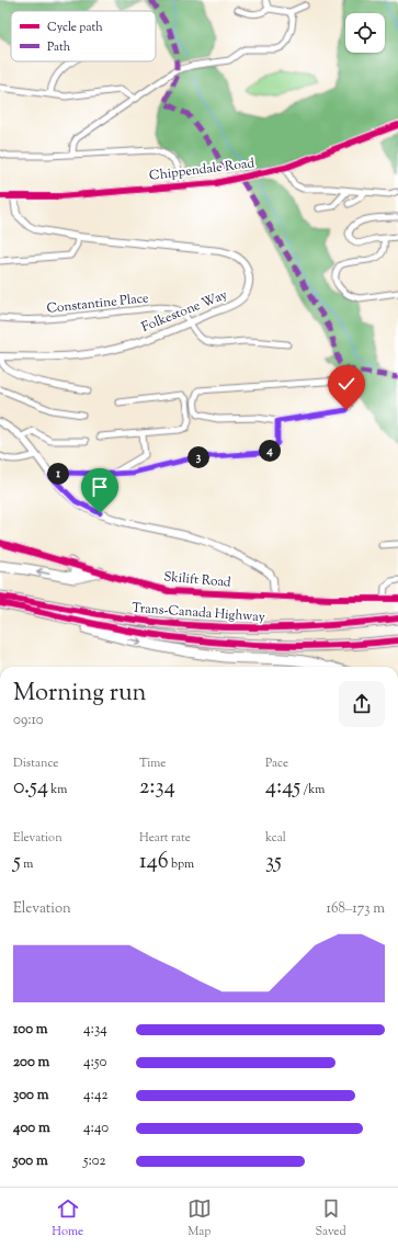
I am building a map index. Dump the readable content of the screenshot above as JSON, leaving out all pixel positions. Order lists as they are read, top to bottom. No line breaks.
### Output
{"streets":{"highway":["Trans-Canada Highway"],"street":["Chippendale Road","Constantine Place","Folkestone Way","Skilift Road"]},"crossings":[["Chippendale Road","Folkestone Way"],["Constantine Place","Folkestone Way"]],"legend":["Cycle path","Path"],"page":{"pins":["4","3","1"],"heading":["Morning run","09:10"],"stats":[["Distance","0.54 km"],["Time","2:34"],["Pace","4:45 /km"],["Elevation","5 m"],["Heart rate","146 bpm"],["kcal","35"]],"chart":["Elevation","168–173 m"],"list":[{"name":"100 m","note":"4:34"},{"name":"200 m","note":"4:50"},{"name":"300 m","note":"4:42"},{"name":"400 m","note":"4:40"},{"name":"500 m","note":"5:02"}],"tabs":["Home","Map","Saved"]}}
